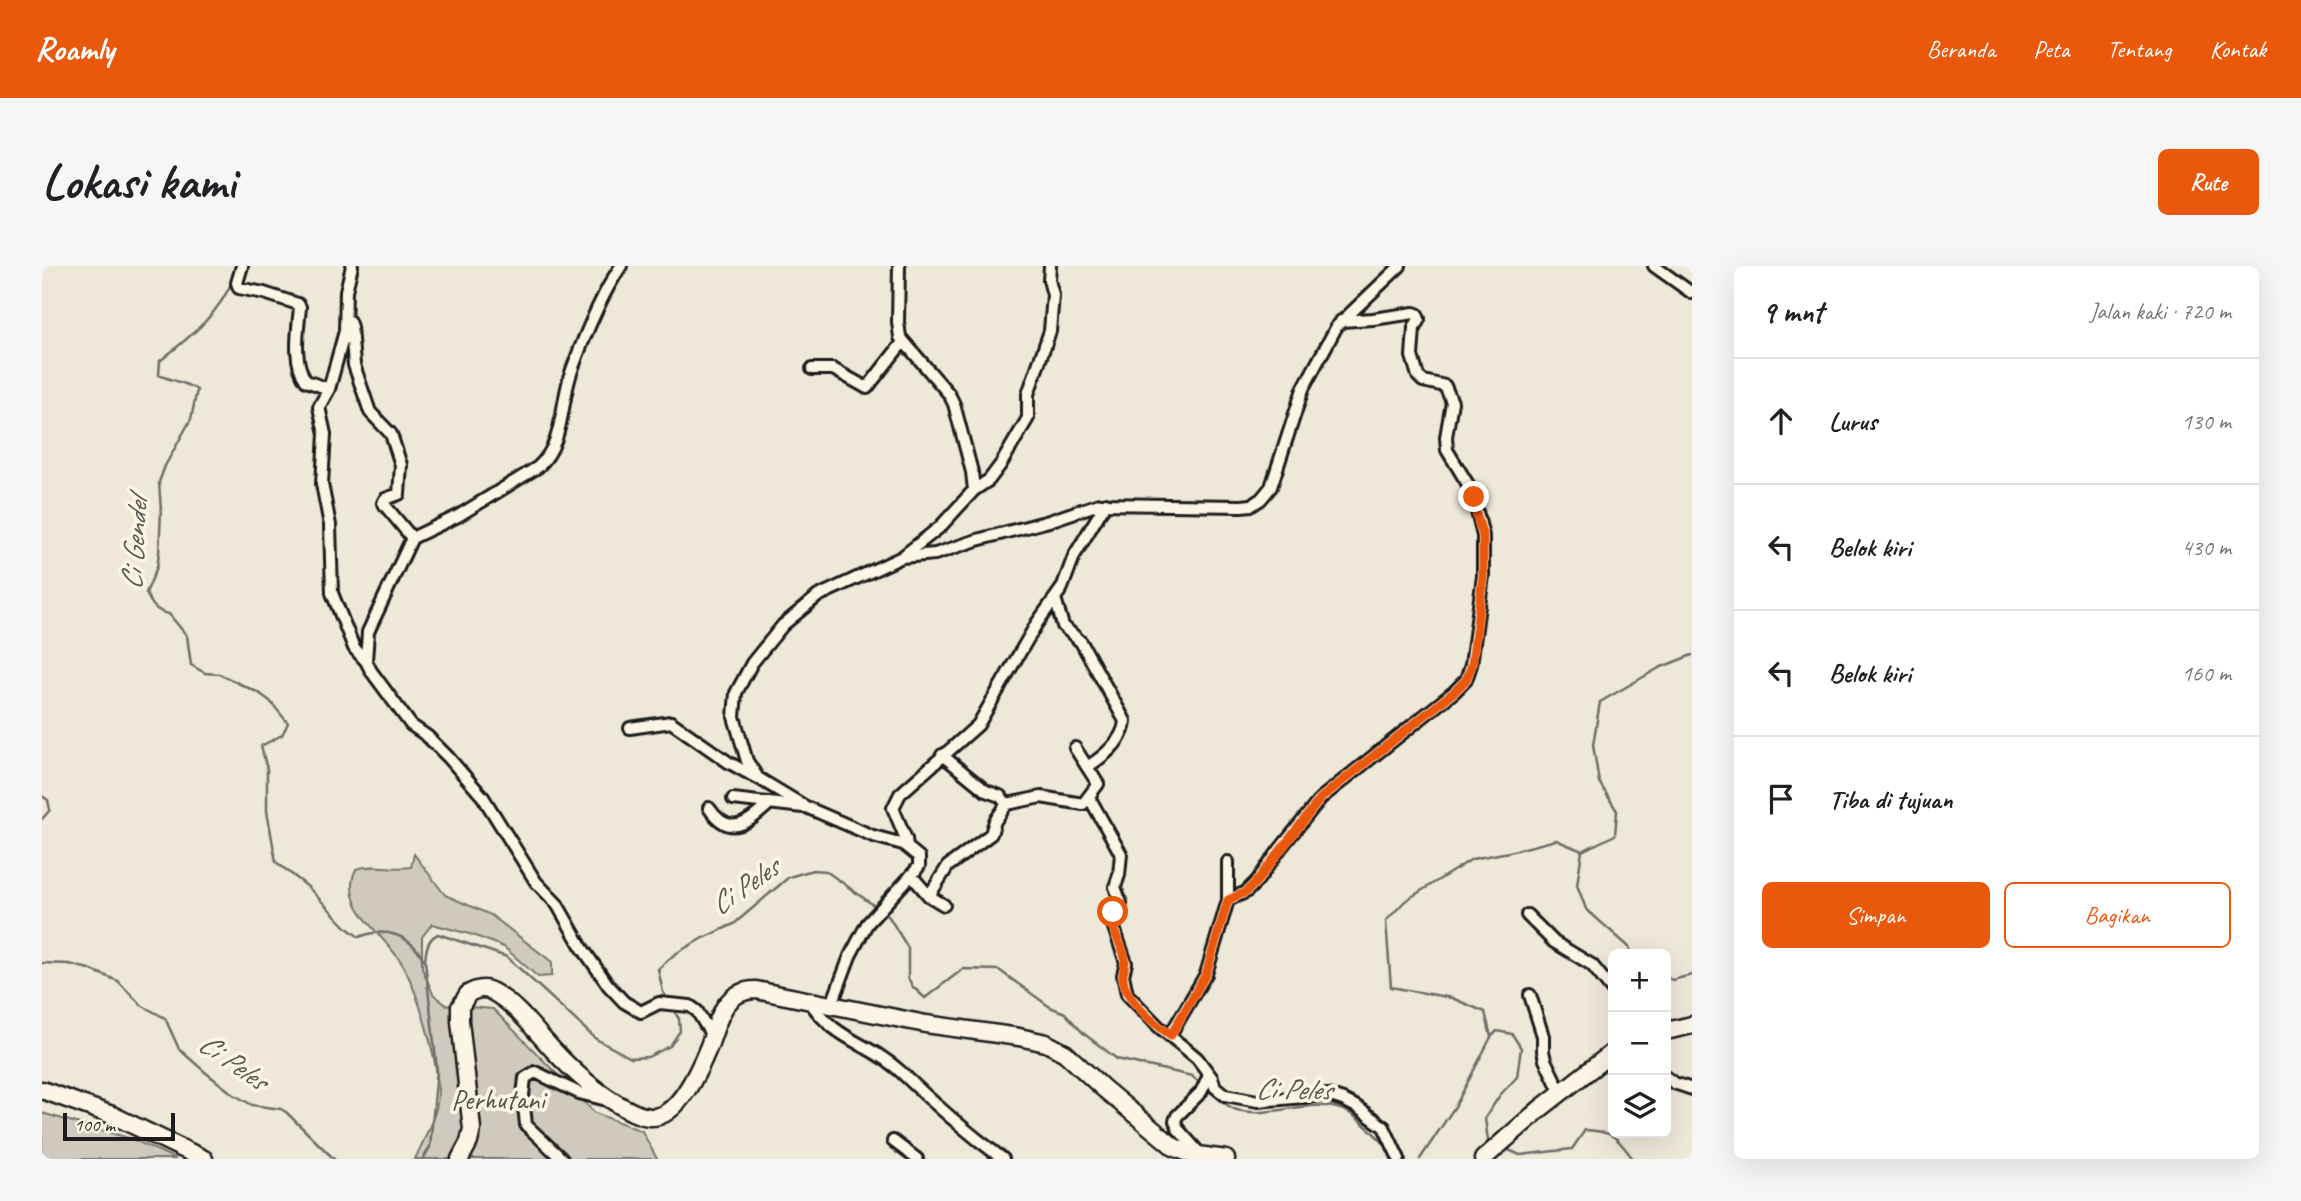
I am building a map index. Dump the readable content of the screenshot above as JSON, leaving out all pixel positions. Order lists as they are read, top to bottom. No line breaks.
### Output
{"water":["Ci Gendel","Ci Peles"],"parks":["Perhutani"],"scale_bar":"100 m","page":{"header":"Roamly","nav":["Beranda","Peta","Tentang","Kontak"],"buttons":["Rute",["Simpan","Bagikan"]],"title":"Lokasi kami","heading":["9 mnt","Jalan kaki · 720 m"],"list":[["Lurus","130 m"],["Belok kiri","430 m"],["Belok kiri","160 m"],"Tiba di tujuan"],"map_buttons":["+","−"],"scale":"100 m"}}
